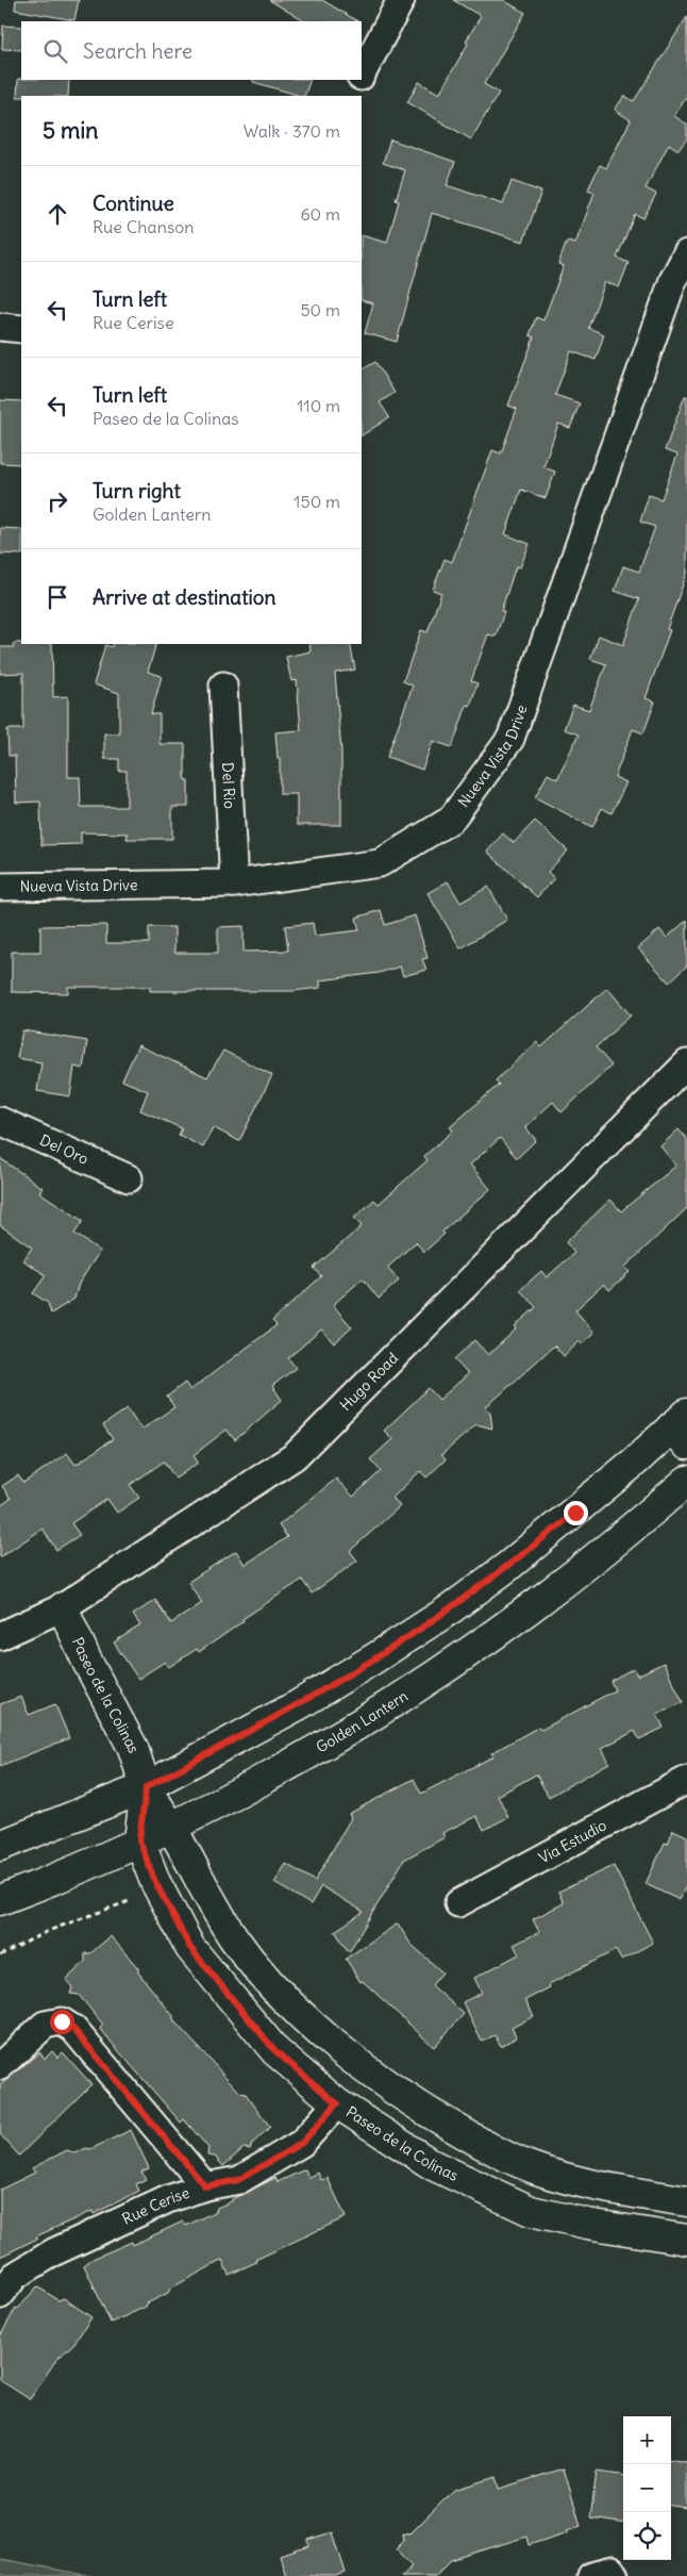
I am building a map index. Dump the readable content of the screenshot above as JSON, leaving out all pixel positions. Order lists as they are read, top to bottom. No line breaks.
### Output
{"streets":{"main road":["Paseo de la Colinas","Golden Lantern"],"street":["Nueva Vista Drive","Del Rio","Del Oro","Hugo Road","Via Estudio","Rue Cerise"]},"crossings":[["Nueva Vista Drive","Del Rio"],["Hugo Road","Paseo de la Colinas"],["Paseo de la Colinas","Golden Lantern"],["Paseo de la Colinas","Rue Cerise"]],"page":{"search":"Search here","heading":["5 min","Walk · 370 m"],"list":[["Continue","Rue Chanson","60 m"],["Turn left","Rue Cerise","50 m"],["Turn left","Paseo de la Colinas","110 m"],["Turn right","Golden Lantern","150 m"],"Arrive at destination"],"map_buttons":["+","−"]}}
